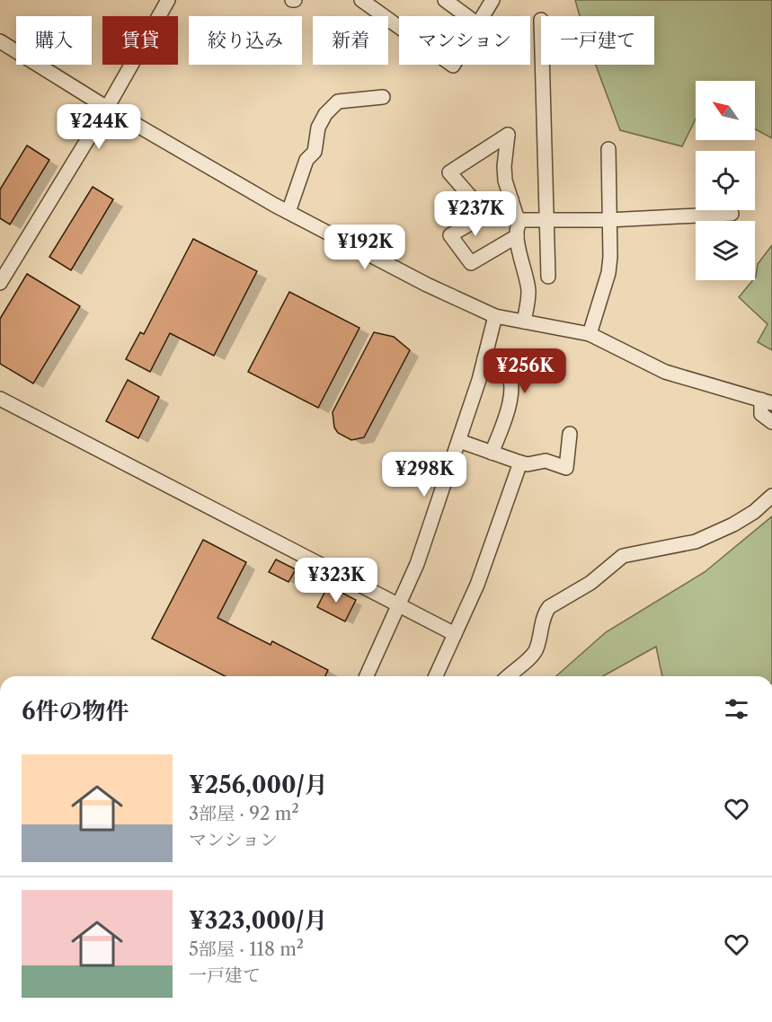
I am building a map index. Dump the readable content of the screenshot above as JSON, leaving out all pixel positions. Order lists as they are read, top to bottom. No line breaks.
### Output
{"north":"top left","page":{"chip":["購入","賃貸","絞り込み","新着","マンション","一戸建て"],"price":["¥244K","¥237K","¥192K","¥256K","¥298K","¥323K"],"heading":"6件の物件","list":[{"name":"¥256,000/月","note":"3部屋 · 92 m² · マンション"},{"name":"¥323,000/月","note":"5部屋 · 118 m² · 一戸建て"}]}}
